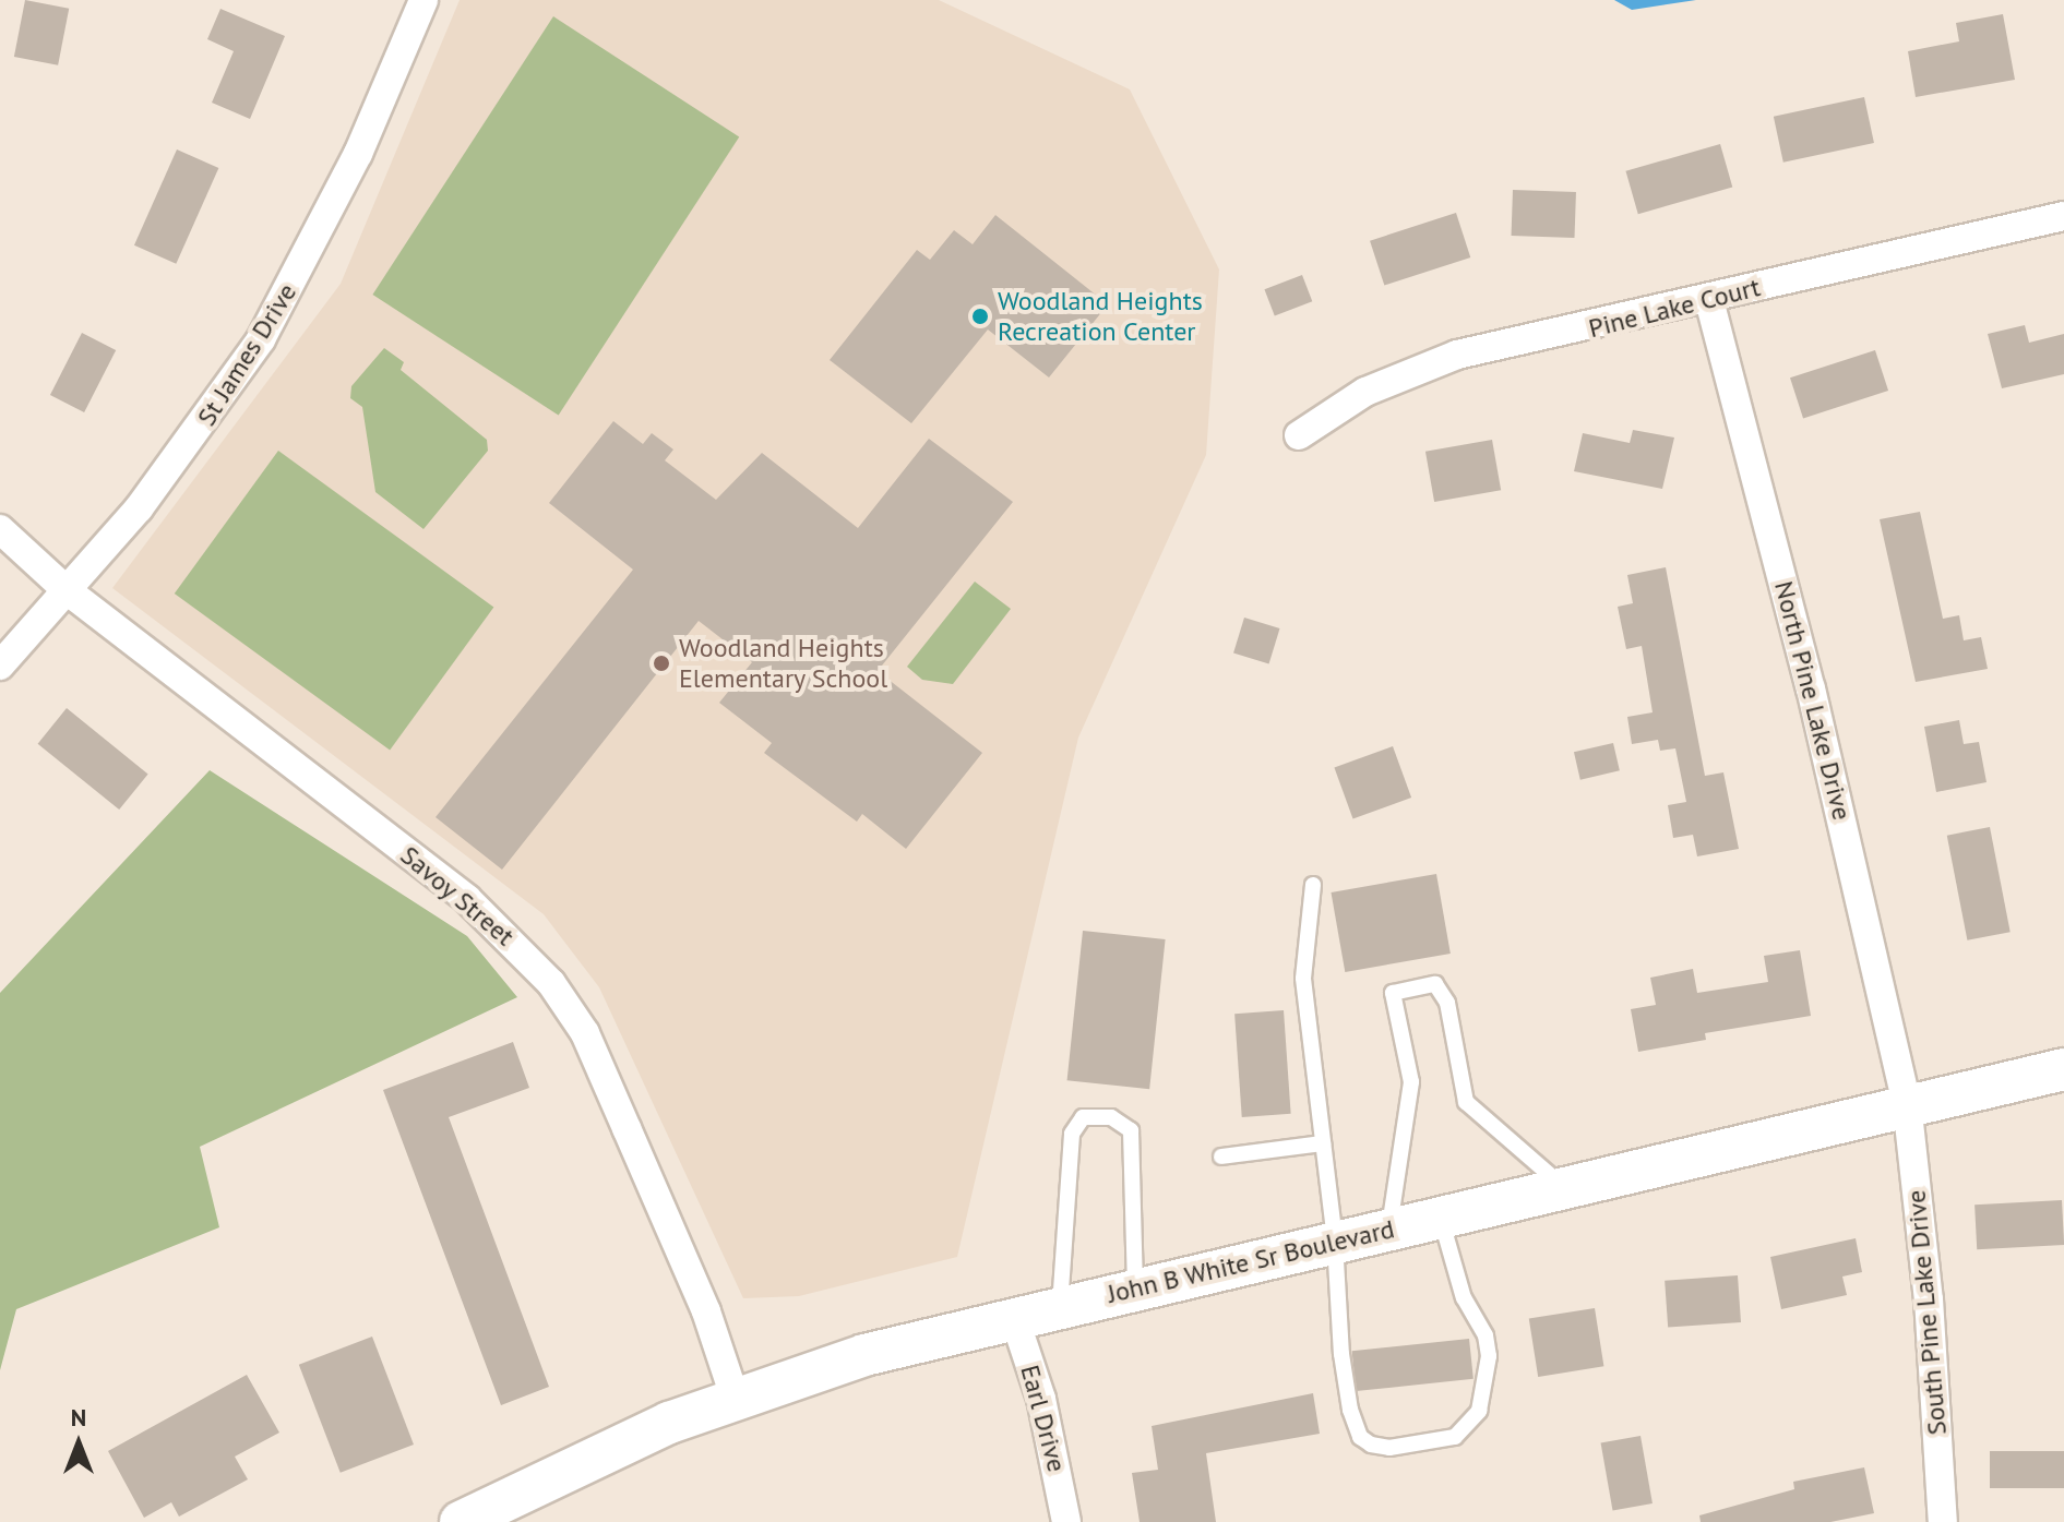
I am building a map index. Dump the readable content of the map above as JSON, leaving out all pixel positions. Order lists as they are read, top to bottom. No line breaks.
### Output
{"streets":{"main road":["John B White Sr Boulevard"],"street":["Pine Lake Court","St James Drive","North Pine Lake Drive","Savoy Street","South Pine Lake Drive","Earl Drive"]},"crossings":[["Pine Lake Court","North Pine Lake Drive"],["St James Drive","Savoy Street"],["North Pine Lake Drive","John B White Sr Boulevard"],["North Pine Lake Drive","South Pine Lake Drive"],["Savoy Street","John B White Sr Boulevard"],["John B White Sr Boulevard","South Pine Lake Drive"],["John B White Sr Boulevard","Earl Drive"]],"places":["Woodland Heights Recreation Center","Woodland Heights Elementary School"],"north":"top"}
